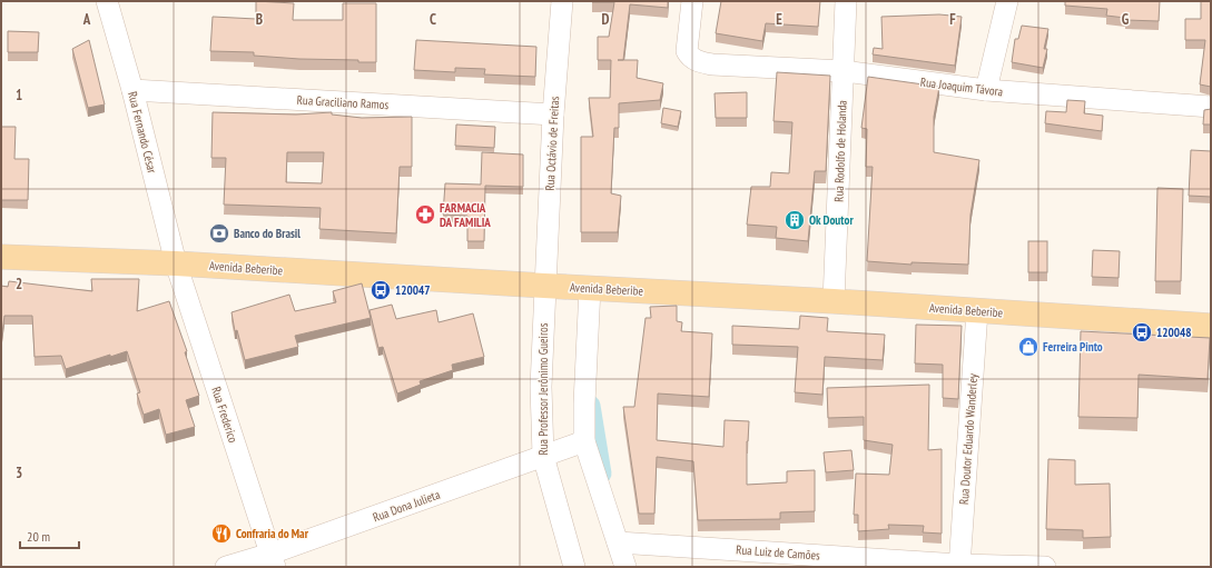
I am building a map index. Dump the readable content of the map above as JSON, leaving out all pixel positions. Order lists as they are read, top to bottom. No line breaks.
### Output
{"streets":{"main road":["Avenida Beberibe"],"street":["Rua Joaquim Távora","Rua Graciliano Ramos","Rua Fernando César","Rua Octávio de Freitas","Rua Rodolfo de Holanda","Rua Professor Jerônimo Gueiros","Rua Frederico","Rua Doutor Eduardo Wanderley","Rua Dona Julieta","Rua Luiz de Camões"]},"crossings":[["Rua Joaquim Távora","Rua Rodolfo de Holanda"],["Rua Graciliano Ramos","Rua Fernando César"],["Rua Graciliano Ramos","Rua Octávio de Freitas"],["Rua Fernando César","Avenida Beberibe"],["Rua Fernando César","Rua Frederico"],["Rua Octávio de Freitas","Avenida Beberibe"],["Rua Octávio de Freitas","Rua Professor Jerônimo Gueiros"],["Rua Rodolfo de Holanda","Avenida Beberibe"],["Avenida Beberibe","Rua Professor Jerônimo Gueiros"],["Avenida Beberibe","Rua Frederico"],["Avenida Beberibe","Rua Doutor Eduardo Wanderley"],["Rua Professor Jerônimo Gueiros","Rua Dona Julieta"],["Rua Frederico","Rua Dona Julieta"],["Rua Doutor Eduardo Wanderley","Rua Luiz de Camões"]],"places":{"pharmacy":["FARMACIA DA FAMILIA"],"building":["Ok Doutor"],"bank":["Banco do Brasil"],"bus stop":["120047","120048"],"shop":["Ferreira Pinto"],"restaurant":["Confraria do Mar"]},"scale_bar":"20 m","grid":{"columns":["A","B","C","D","E","F","G"],"rows":["1","2","3"]}}
